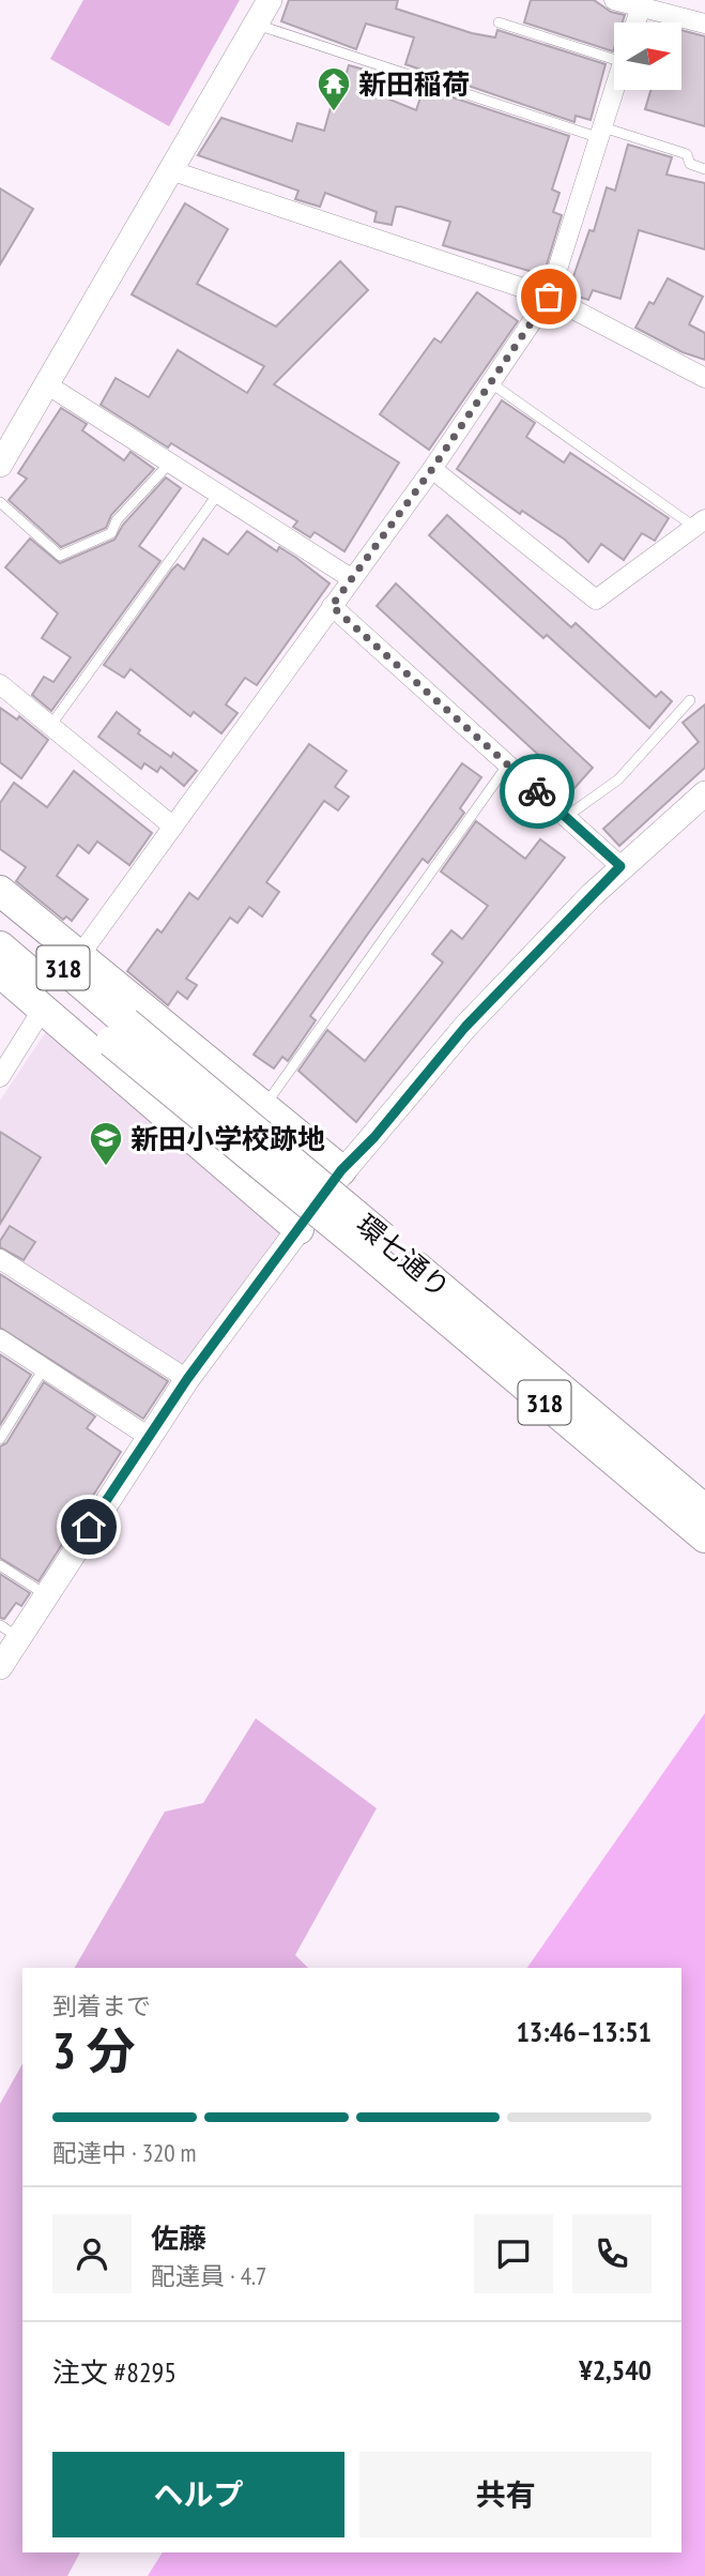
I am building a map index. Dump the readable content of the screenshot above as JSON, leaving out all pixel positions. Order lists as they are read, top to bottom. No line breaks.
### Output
{"streets":{"main road":["318","環七通り"]},"places":{"temple":["新田稲荷"],"school or university":["新田小学校跡地"]},"north":"right","page":{"heading":["3 分","到着まで","13:46–13:51"],"panel":["佐藤","配達員 · 4.7","注文 #8295","¥2,540"],"bar":"配達中 · 320 m","buttons":["ヘルプ","共有"]}}
